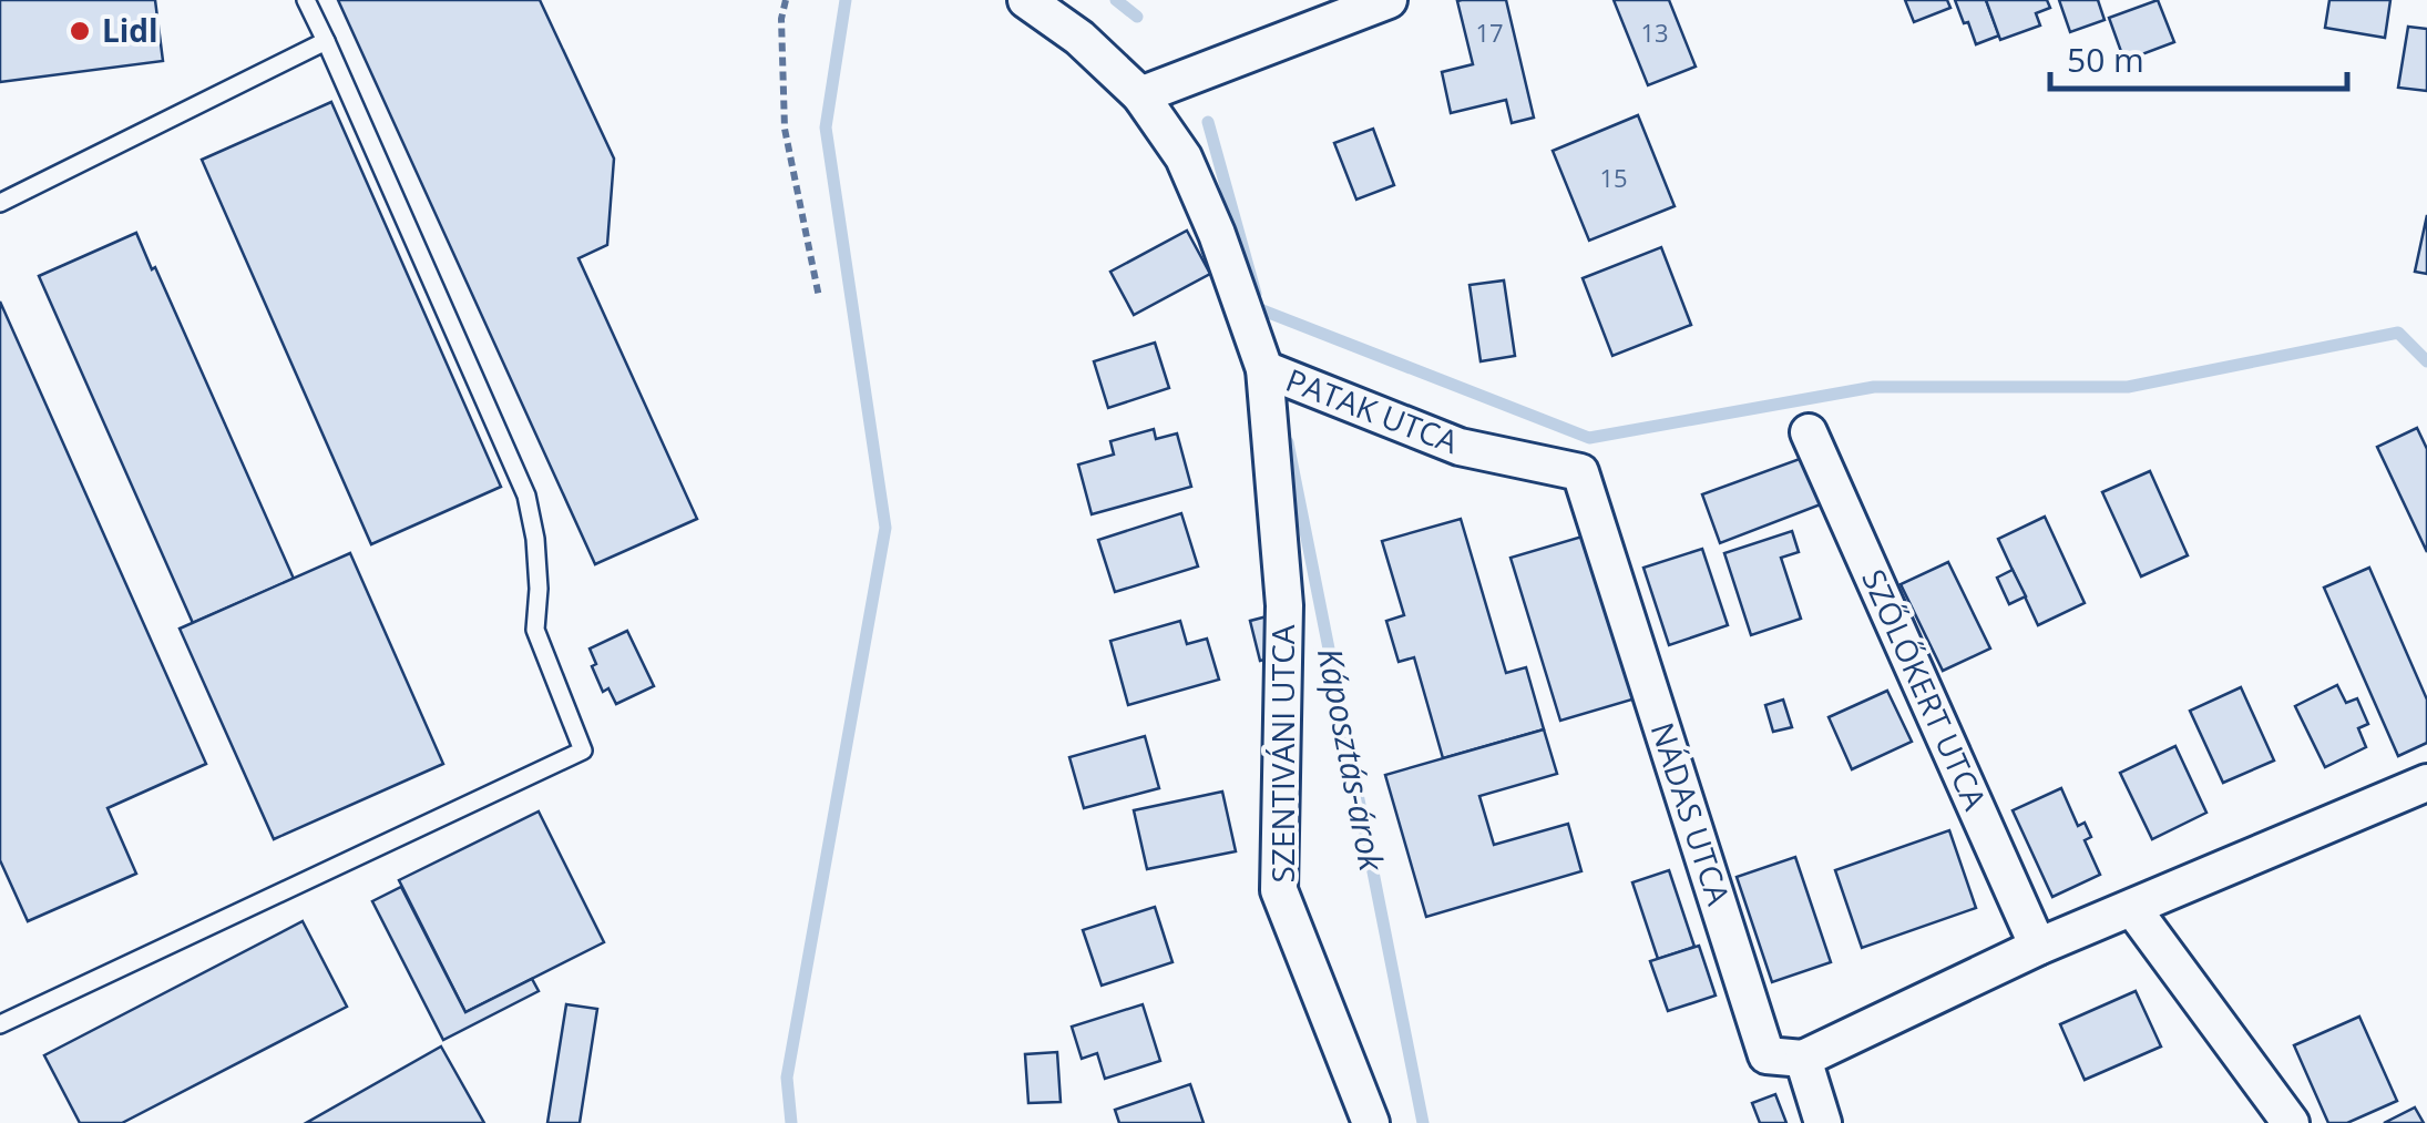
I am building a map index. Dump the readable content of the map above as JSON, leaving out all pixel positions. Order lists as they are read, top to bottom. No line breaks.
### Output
{"streets":{"street":["PATAK UTCA","SZŐLŐKERT UTCA","SZENTIVÁNI UTCA","NÁDAS UTCA"]},"crossings":[["PATAK UTCA","SZENTIVÁNI UTCA"],["PATAK UTCA","NÁDAS UTCA"]],"water":["Káposztás-árok"],"places":["Lidl"],"house_numbers":["17","13","15"],"scale_bar":"50 m"}
